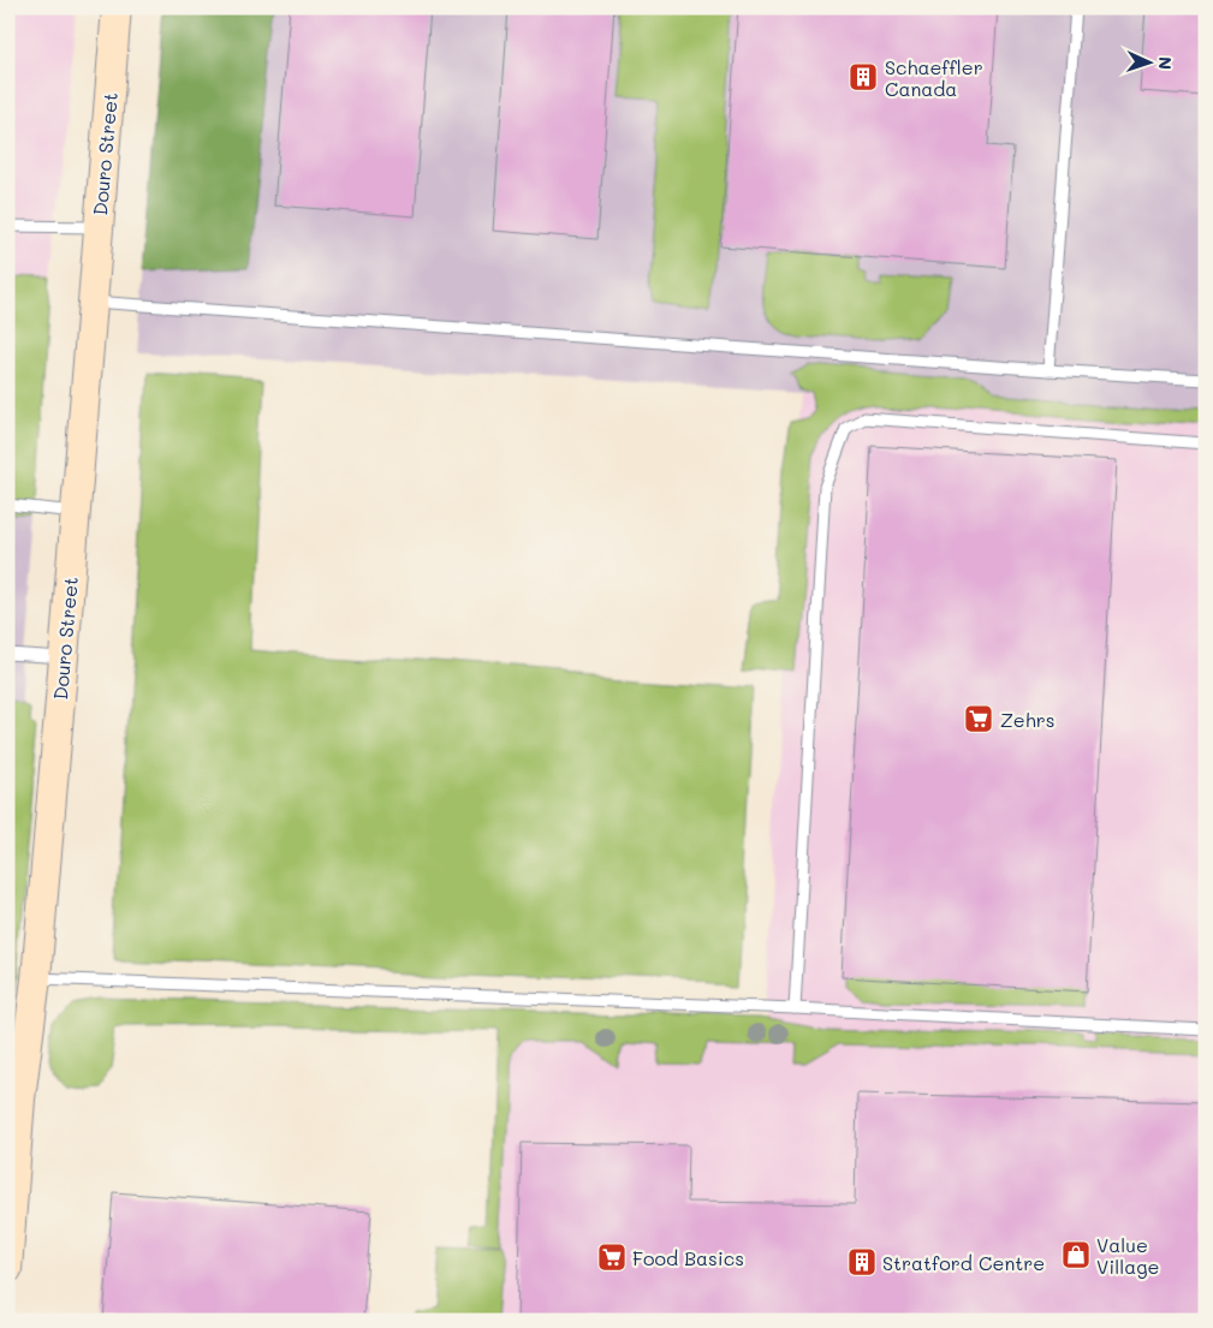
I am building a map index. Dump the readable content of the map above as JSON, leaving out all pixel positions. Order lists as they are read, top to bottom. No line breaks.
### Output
{"streets":{"street":["Douro Street"]},"places":{"building":["Schaeffler Canada","Stratford Centre"],"supermarket":["Zehrs","Food Basics"],"shop":["Value Village"]},"north":"right"}
